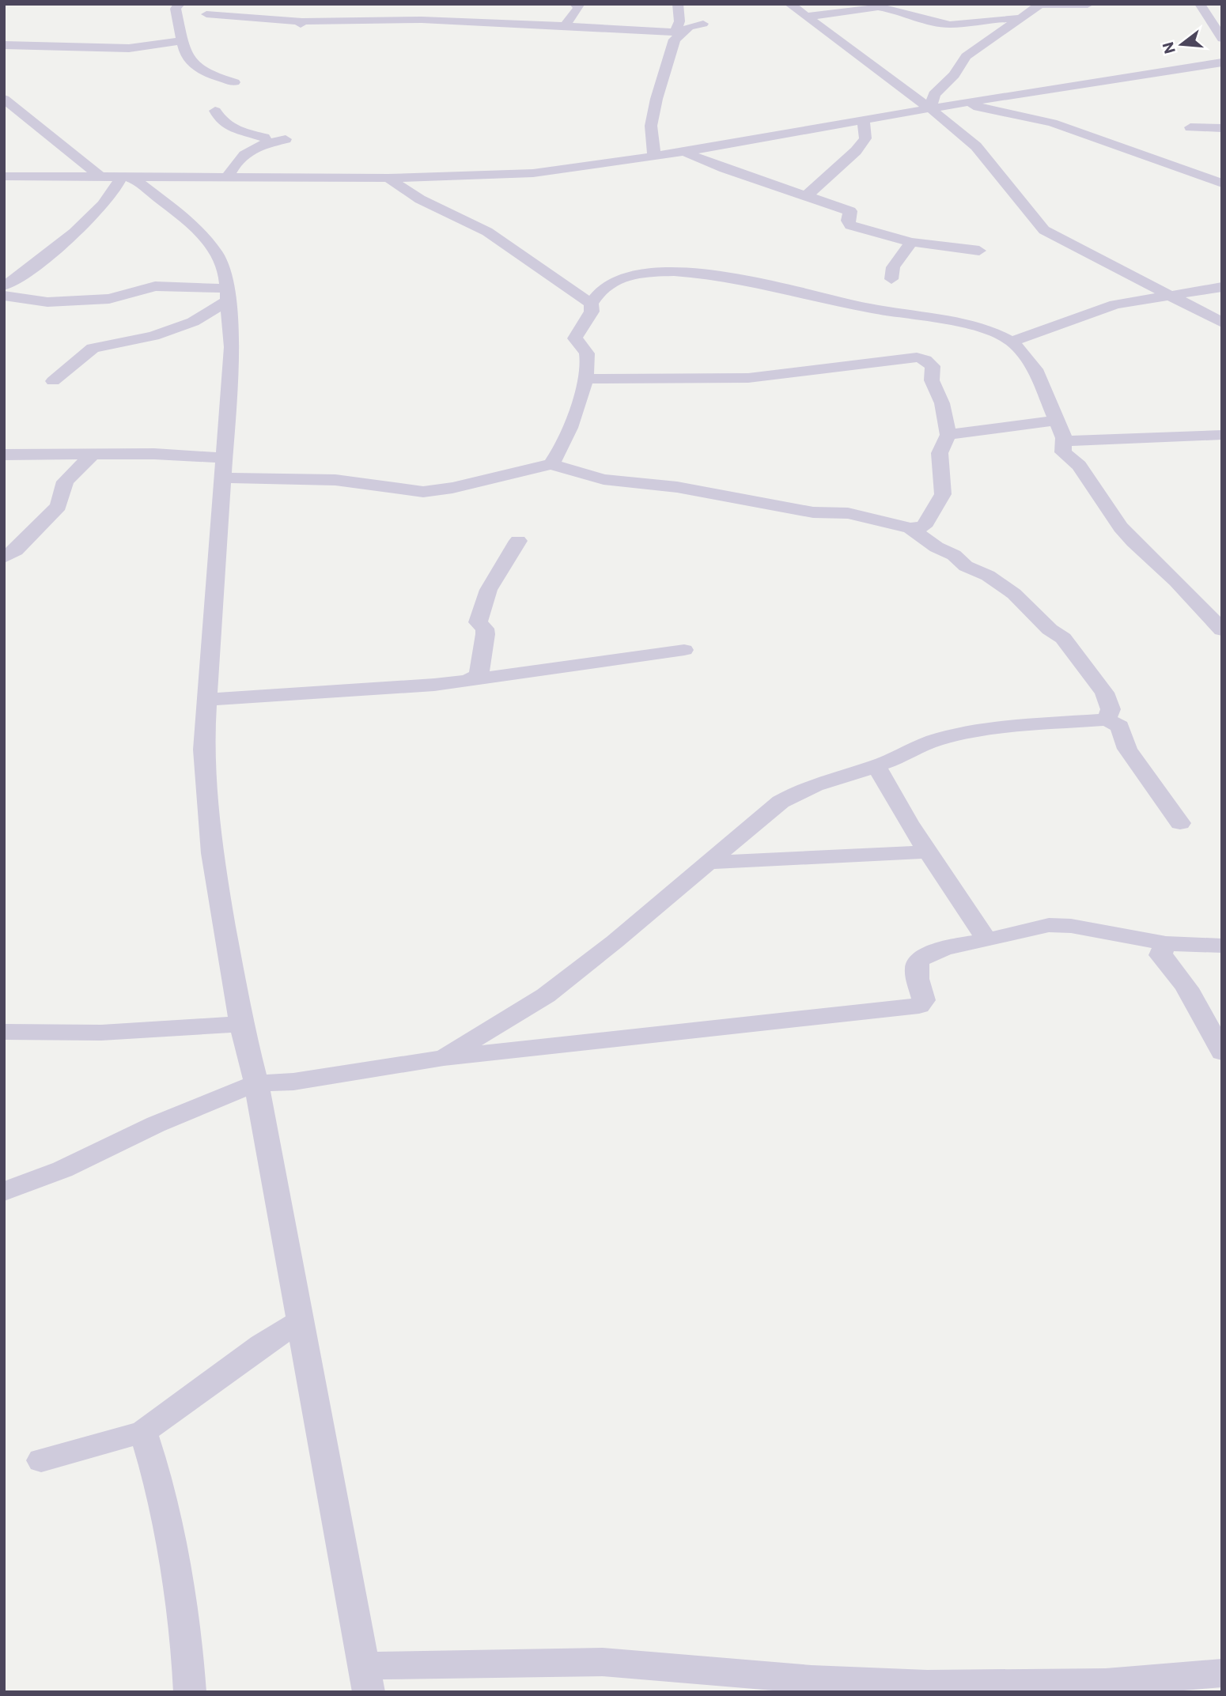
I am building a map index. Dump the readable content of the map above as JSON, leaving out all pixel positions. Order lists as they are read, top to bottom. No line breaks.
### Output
{"north":"left"}
